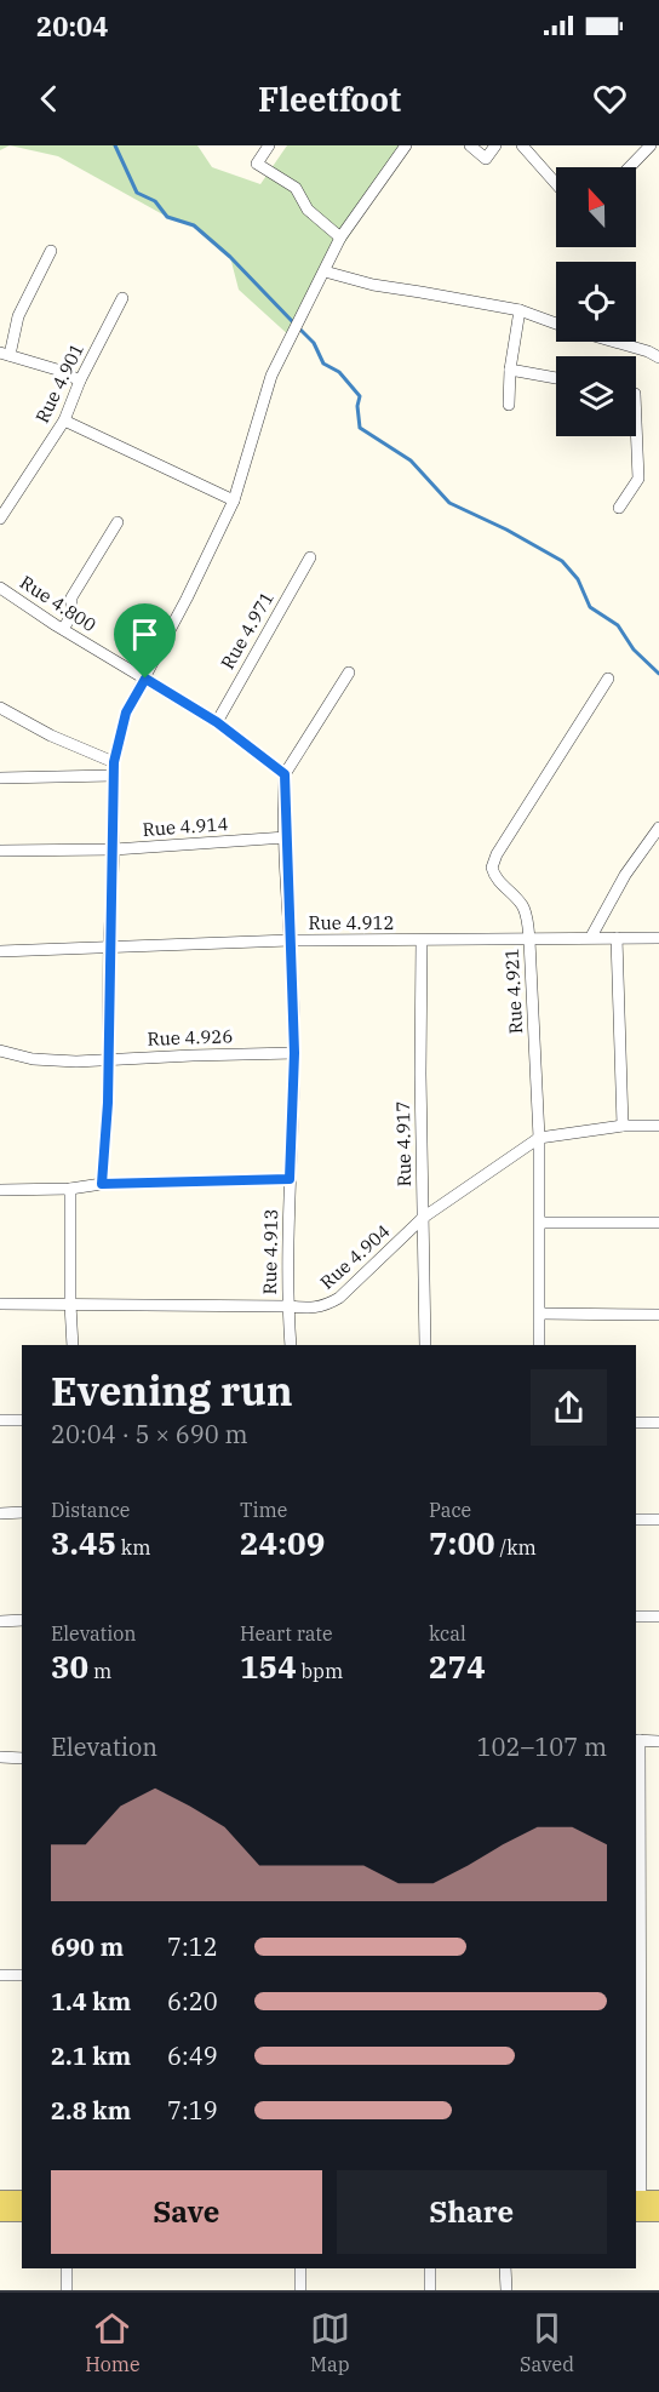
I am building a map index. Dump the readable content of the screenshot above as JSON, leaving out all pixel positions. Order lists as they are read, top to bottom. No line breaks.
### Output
{"streets":{"street":["Rue 4.901","Rue 4.800","Rue 4.971","Rue 4.914","Rue 4.912","Rue 4.921","Rue 4.926","Rue 4.917","Rue 4.913","Rue 4.904"]},"crossings":[["Rue 4.800","Rue 4.971"],["Rue 4.912","Rue 4.921"],["Rue 4.912","Rue 4.917"],["Rue 4.912","Rue 4.913"],["Rue 4.921","Rue 4.904"],["Rue 4.926","Rue 4.913"],["Rue 4.917","Rue 4.904"],["Rue 4.913","Rue 4.904"]],"north":"top","page":{"status":"20:04","header":"Fleetfoot","heading":["Evening run","20:04 · 5 × 690 m"],"stats":[["Distance","3.45 km"],["Time","24:09"],["Pace","7:00 /km"],["Elevation","30 m"],["Heart rate","154 bpm"],["kcal","274"]],"chart":["Elevation","102–107 m"],"list":[{"name":"690 m","note":"7:12"},{"name":"1.4 km","note":"6:20"},{"name":"2.1 km","note":"6:49"},{"name":"2.8 km","note":"7:19"}],"buttons":["Save","Share"],"tabs":["Home","Map","Saved"]}}
